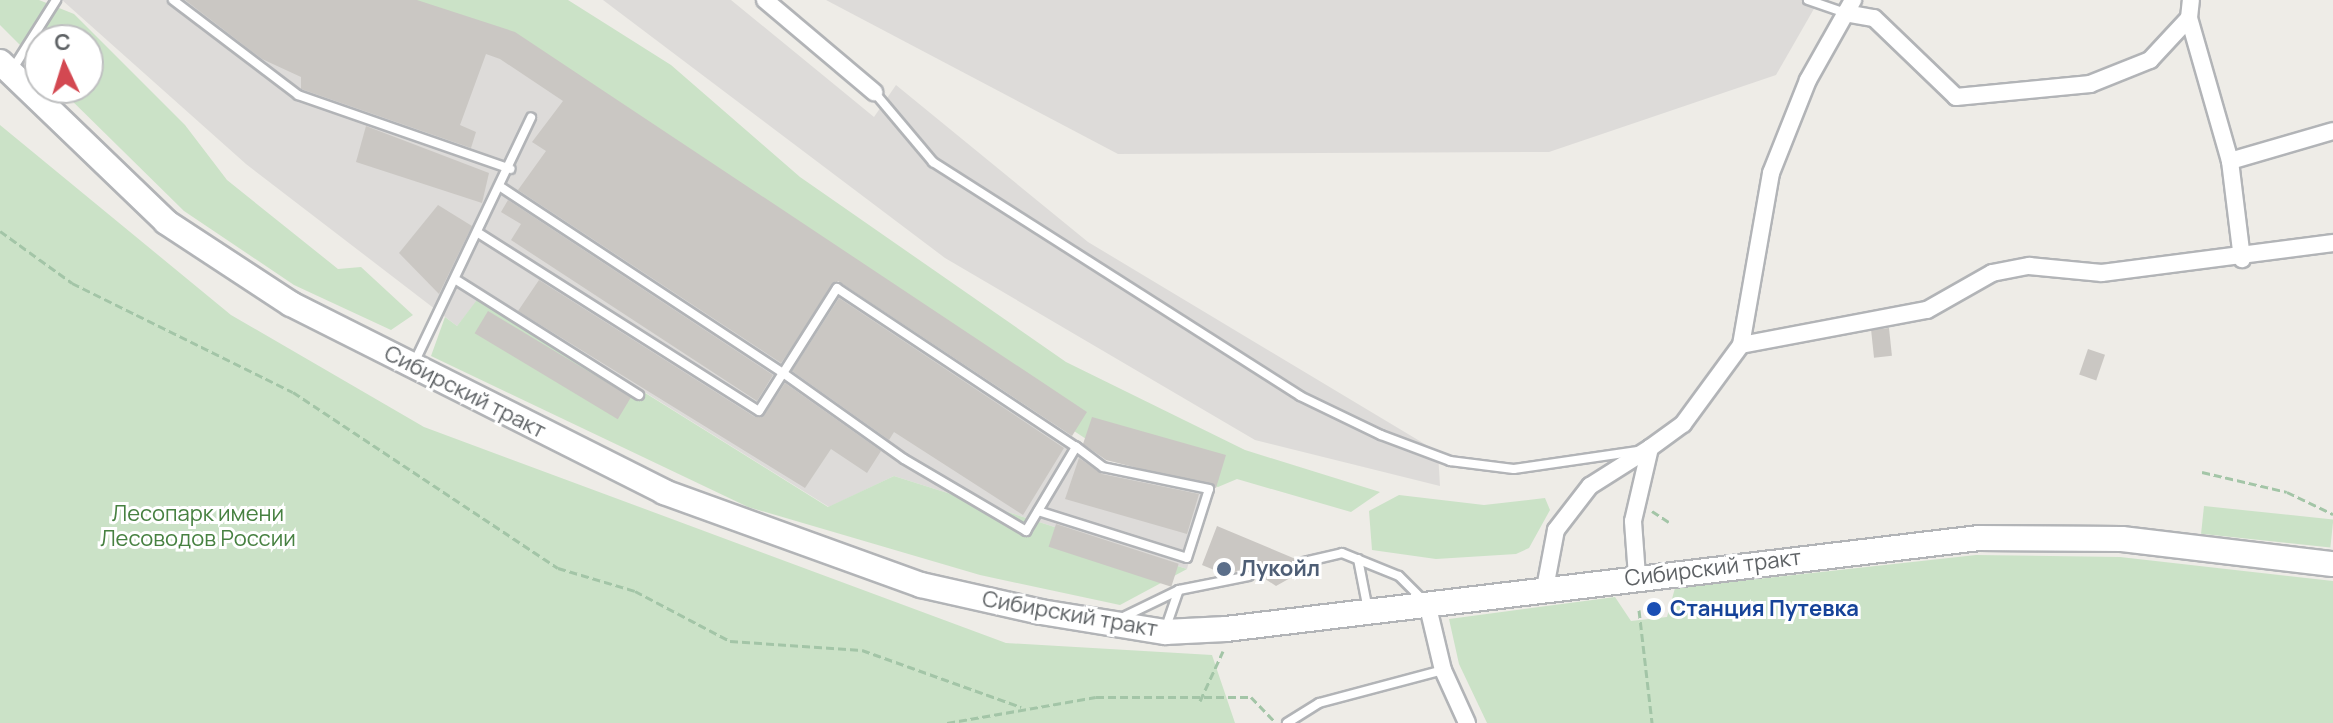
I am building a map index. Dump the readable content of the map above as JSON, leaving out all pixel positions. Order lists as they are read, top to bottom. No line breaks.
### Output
{"streets":{"main road":["Сибирский тракт"]},"parks":["Лесопарк имени Лесоводов России"],"places":["Лукойл","Станция Путевка"],"north":"top"}
